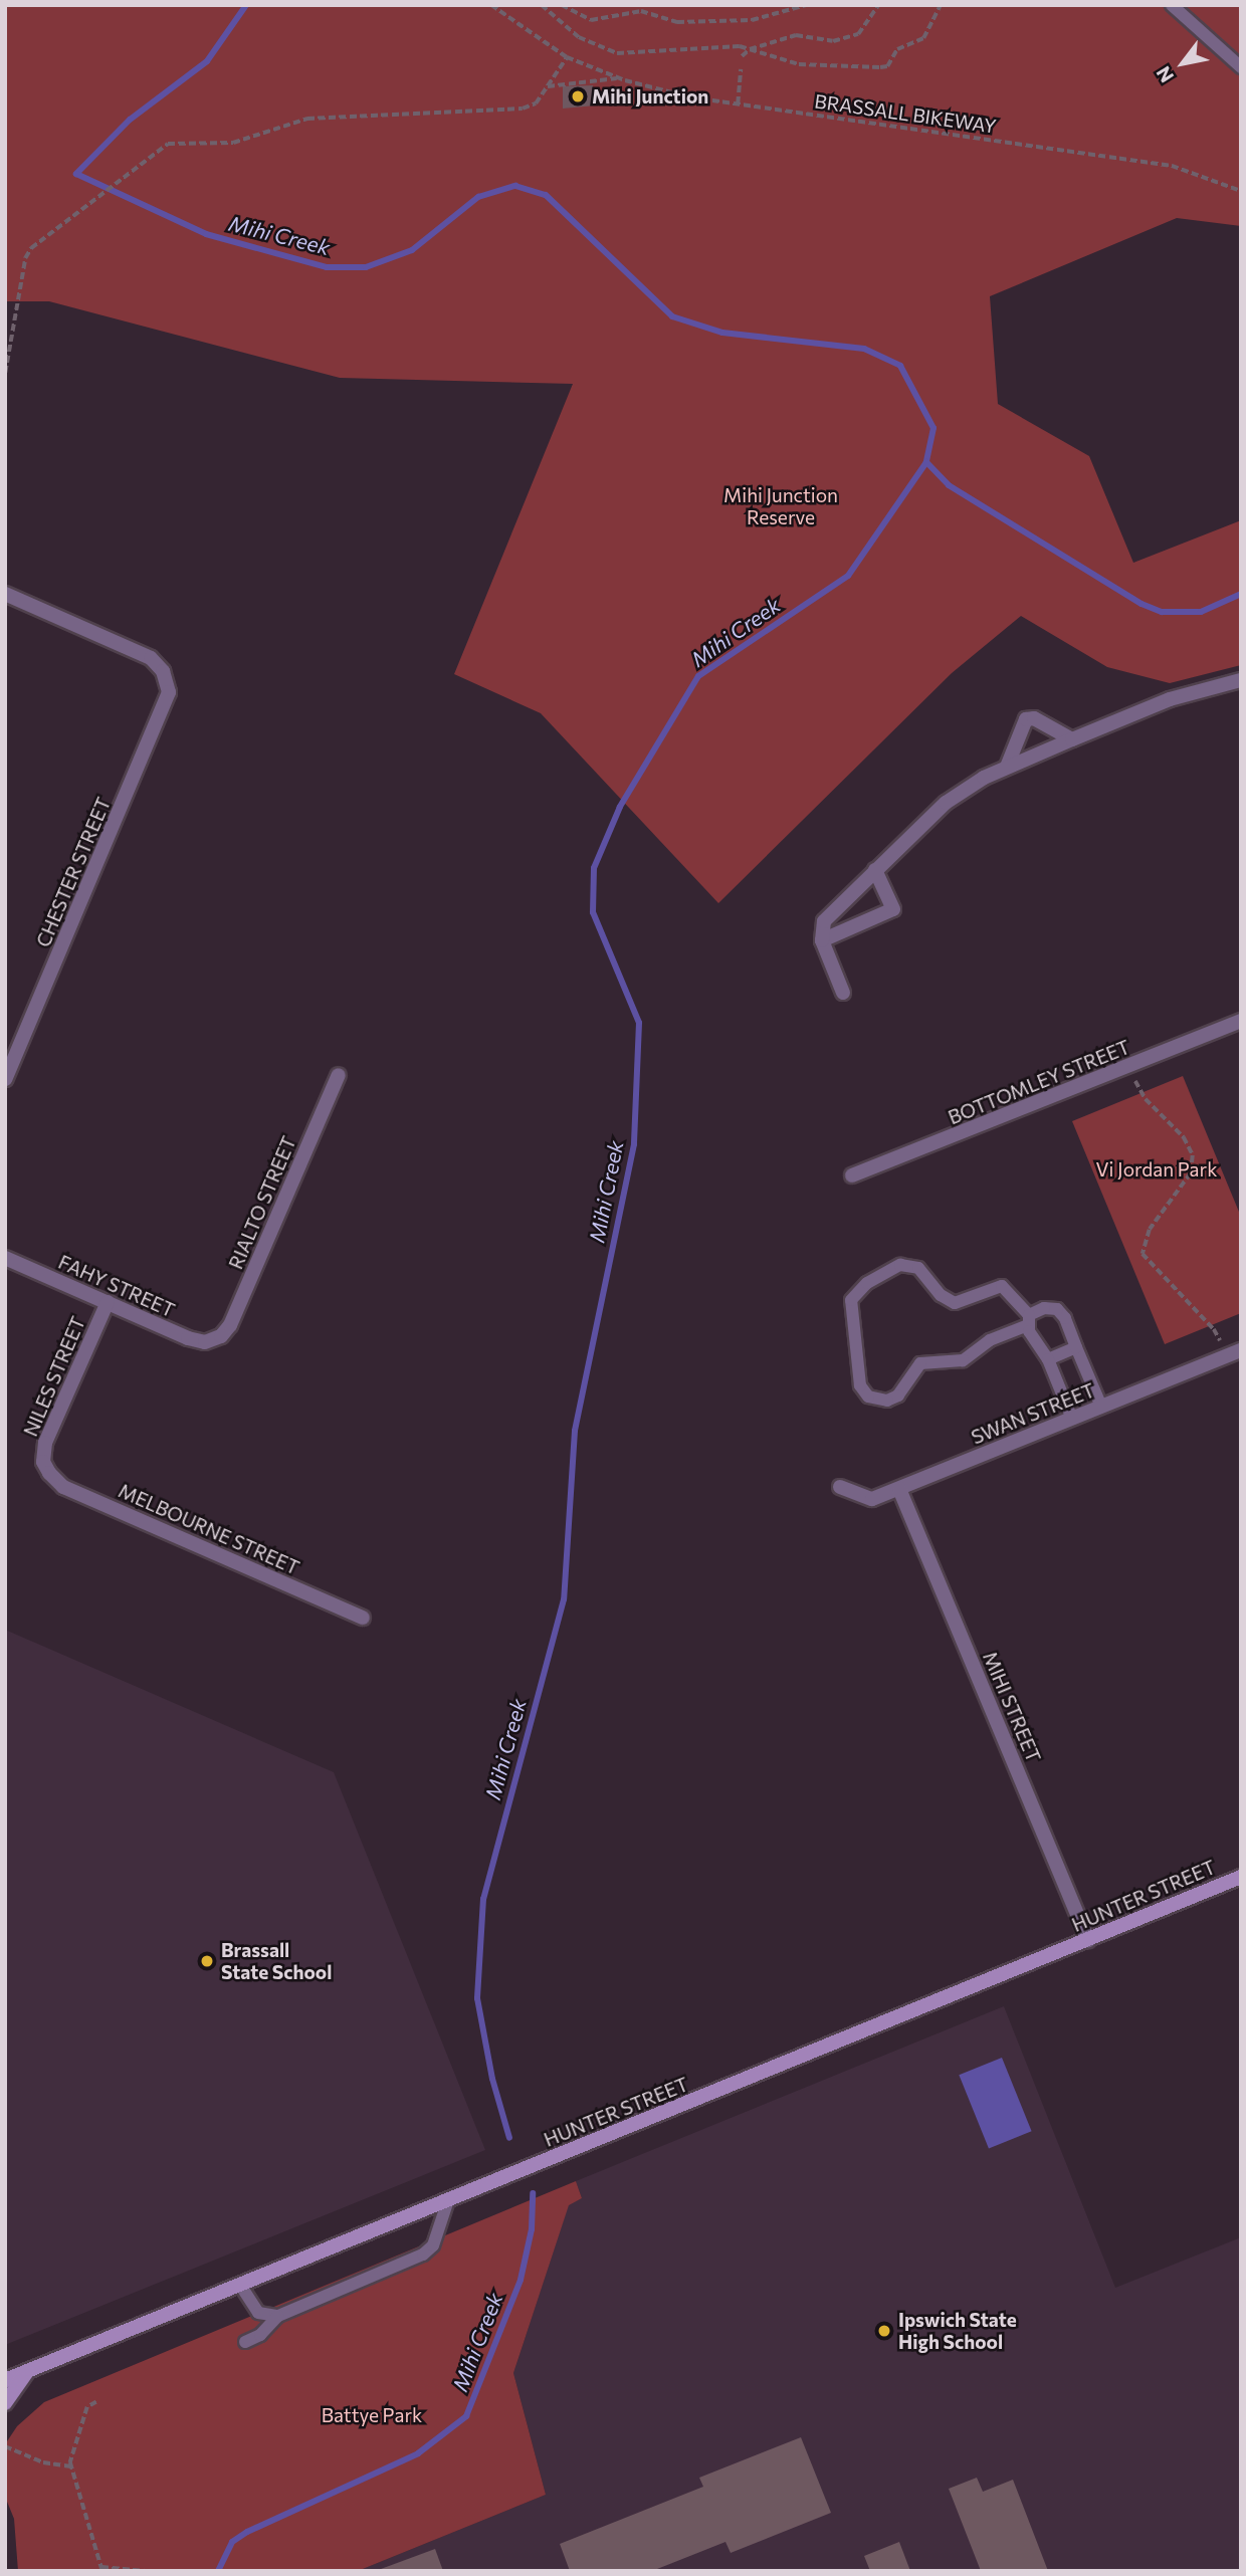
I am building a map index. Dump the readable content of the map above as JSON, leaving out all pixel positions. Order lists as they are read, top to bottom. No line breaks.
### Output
{"streets":{"main road":["HUNTER STREET"],"street":["CHESTER STREET","BOTTOMLEY STREET","RIALTO STREET","FAHY STREET","NILES STREET","SWAN STREET","MELBOURNE STREET","MIHI STREET"],"path":["BRASSALL BIKEWAY"]},"crossings":[["RIALTO STREET","FAHY STREET"],["FAHY STREET","NILES STREET"],["NILES STREET","MELBOURNE STREET"],["SWAN STREET","MIHI STREET"],["MIHI STREET","HUNTER STREET"]],"water":["Mihi Creek"],"parks":["Mihi Junction Reserve","Vi Jordan Park","Battye Park"],"places":["Mihi Junction","Brassall State School","Ipswich State High School"],"north":"bottom left"}
